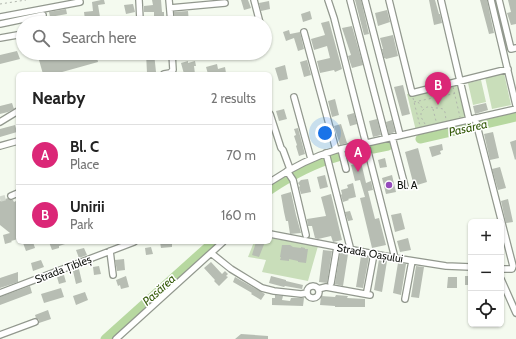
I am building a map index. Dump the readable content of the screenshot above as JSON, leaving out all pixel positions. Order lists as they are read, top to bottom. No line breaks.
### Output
{"streets":{"street":["Strada Oașului","Strada Țibleș"]},"water":["Pasărea"],"places":["Bl. A"],"page":{"search":"Search here","pins":["B","A"],"heading":["Nearby","2 results"],"list":[{"mark":"A","name":"Bl. C","note":"Place","value":"70 m"},{"mark":"B","name":"Unirii","note":"Park","value":"160 m"}],"map_buttons":["+","−"]}}
